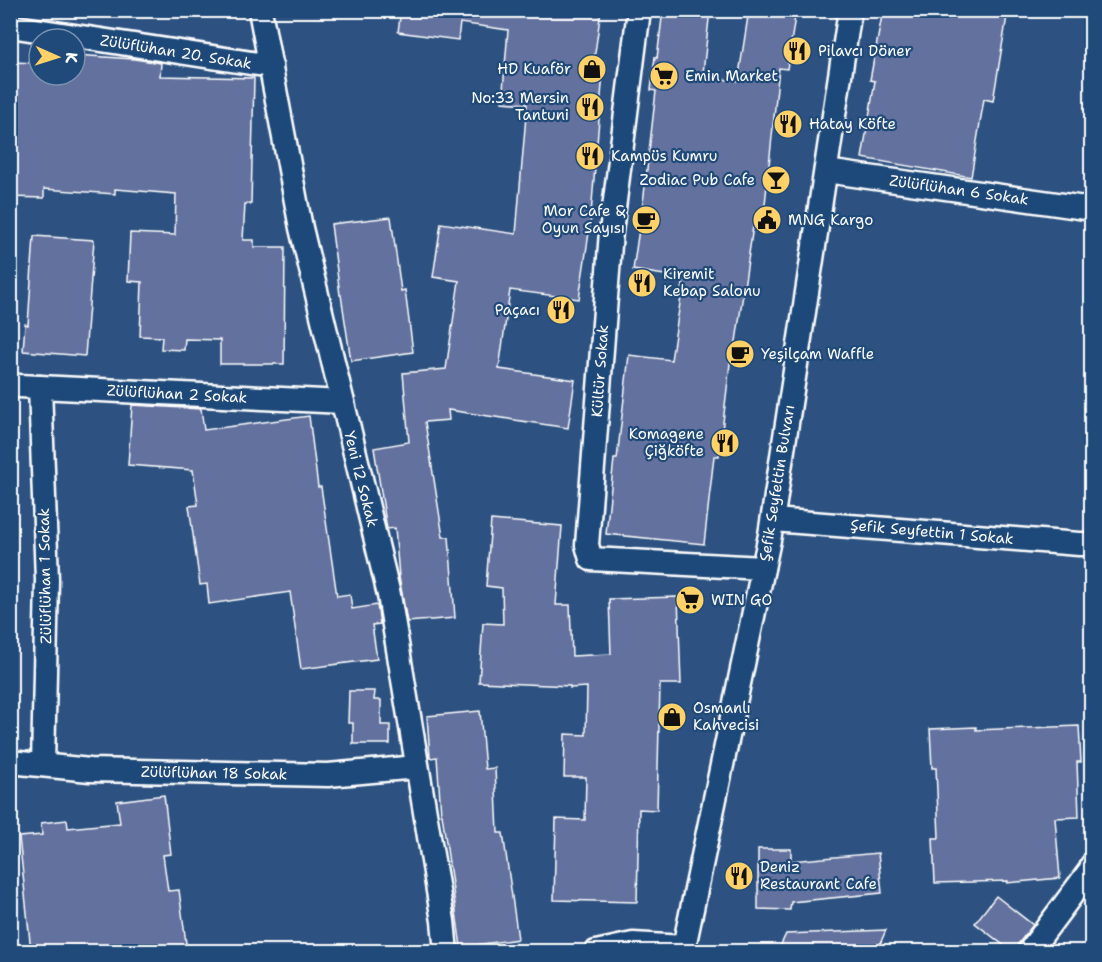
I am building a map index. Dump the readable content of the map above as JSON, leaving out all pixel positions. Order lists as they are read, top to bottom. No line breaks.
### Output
{"streets":{"street":["Zülüflühan 20. Sokak","Zülüflühan 6 Sokak","Kültür Sokak","Zülüflühan 2 Sokak","Yeni 12 Sokak","Şefik Seyfettin Bulvarı","Şefik Seyfettin 1 Sokak","Zülüflühan 1 Sokak","Zülüflühan 18 Sokak"]},"crossings":[["Zülüflühan 20. Sokak","Yeni 12 Sokak"],["Zülüflühan 6 Sokak","Şefik Seyfettin Bulvarı"],["Kültür Sokak","Şefik Seyfettin Bulvarı"],["Zülüflühan 2 Sokak","Yeni 12 Sokak"],["Zülüflühan 2 Sokak","Zülüflühan 1 Sokak"],["Yeni 12 Sokak","Zülüflühan 18 Sokak"],["Şefik Seyfettin Bulvarı","Şefik Seyfettin 1 Sokak"],["Zülüflühan 1 Sokak","Zülüflühan 18 Sokak"]],"places":{"restaurant":["Pilavcı Döner","No:33 Mersin Tantuni","Hatay Köfte","Kampüs Kumru","Kiremit Kebap Salonu","Paçacı","Komagene Çiğköfte","Deniz Restaurant Cafe"],"shop":["HD Kuaför","Osmanlı Kahvecisi"],"supermarket":["Emin Market","WIN GO"],"bar":["Zodiac Pub Cafe"],"cafe":["Mor Cafe & Oyun Sayısı","Yeşilçam Waffle"],"public building":["MNG Kargo"]},"north":"right"}
